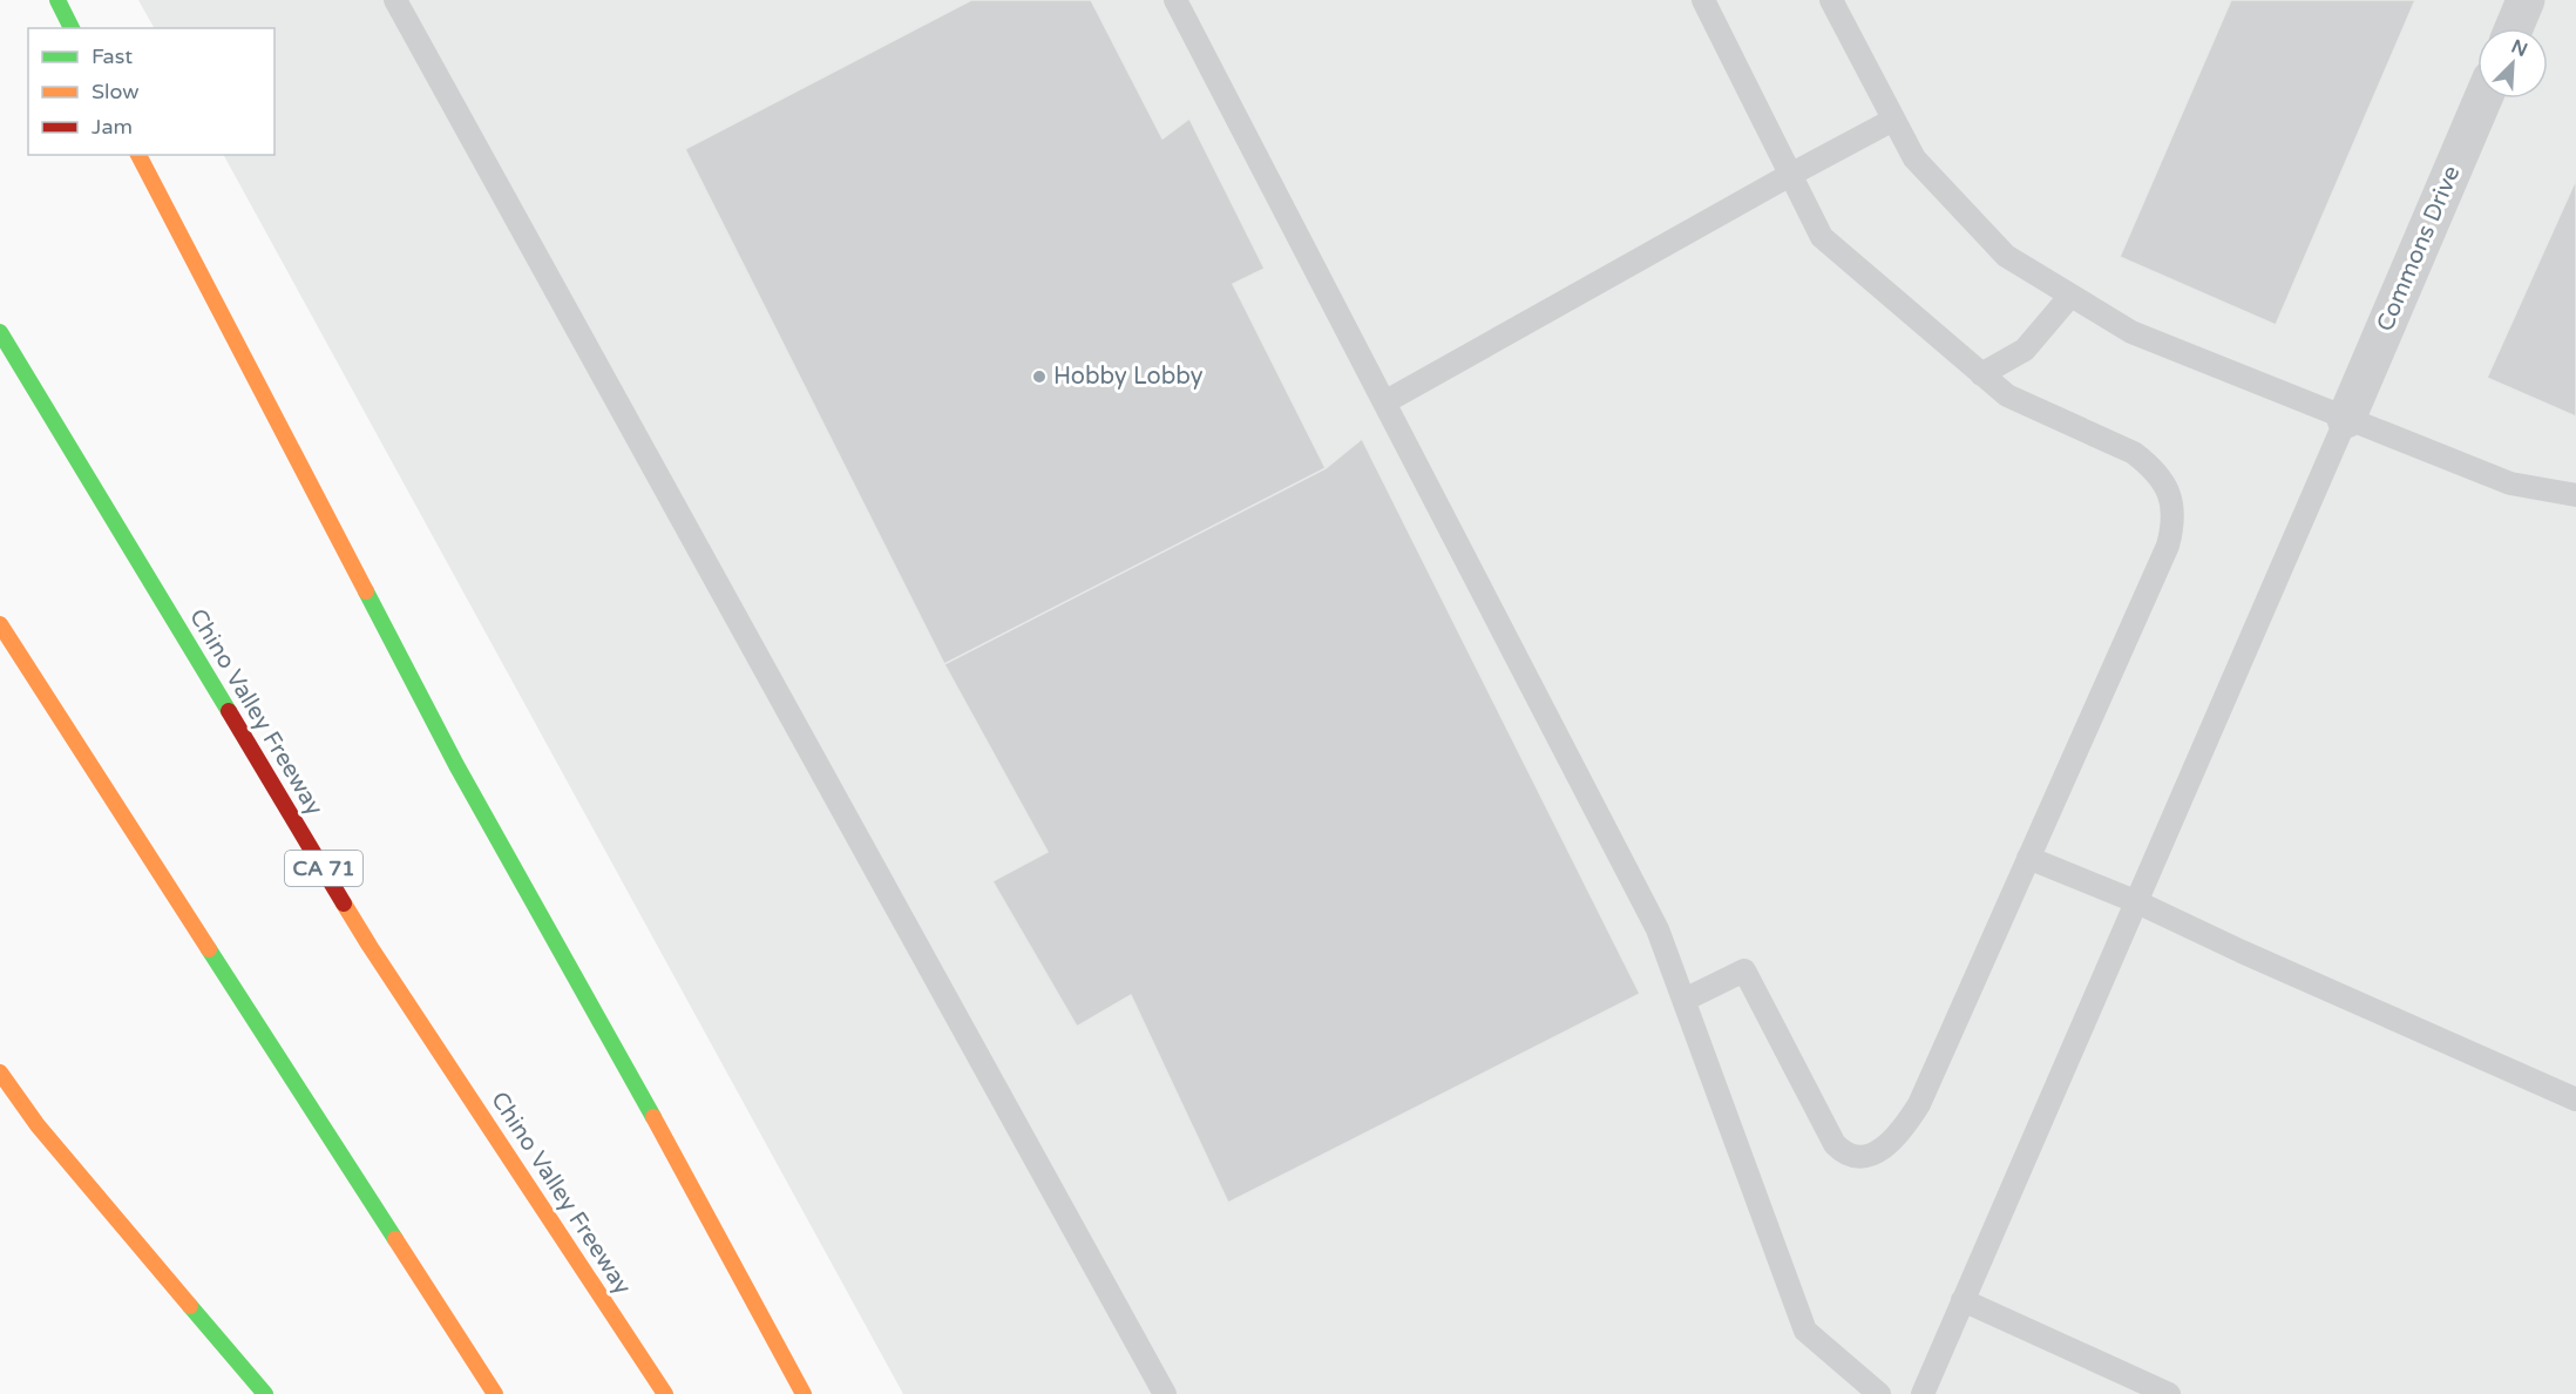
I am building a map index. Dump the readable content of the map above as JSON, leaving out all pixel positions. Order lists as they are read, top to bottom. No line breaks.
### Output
{"streets":{"highway":["Chino Valley Freeway","CA 71"],"street":["Commons Drive"]},"places":["Hobby Lobby"],"legend":["Fast","Slow","Jam"],"north":"top right"}
